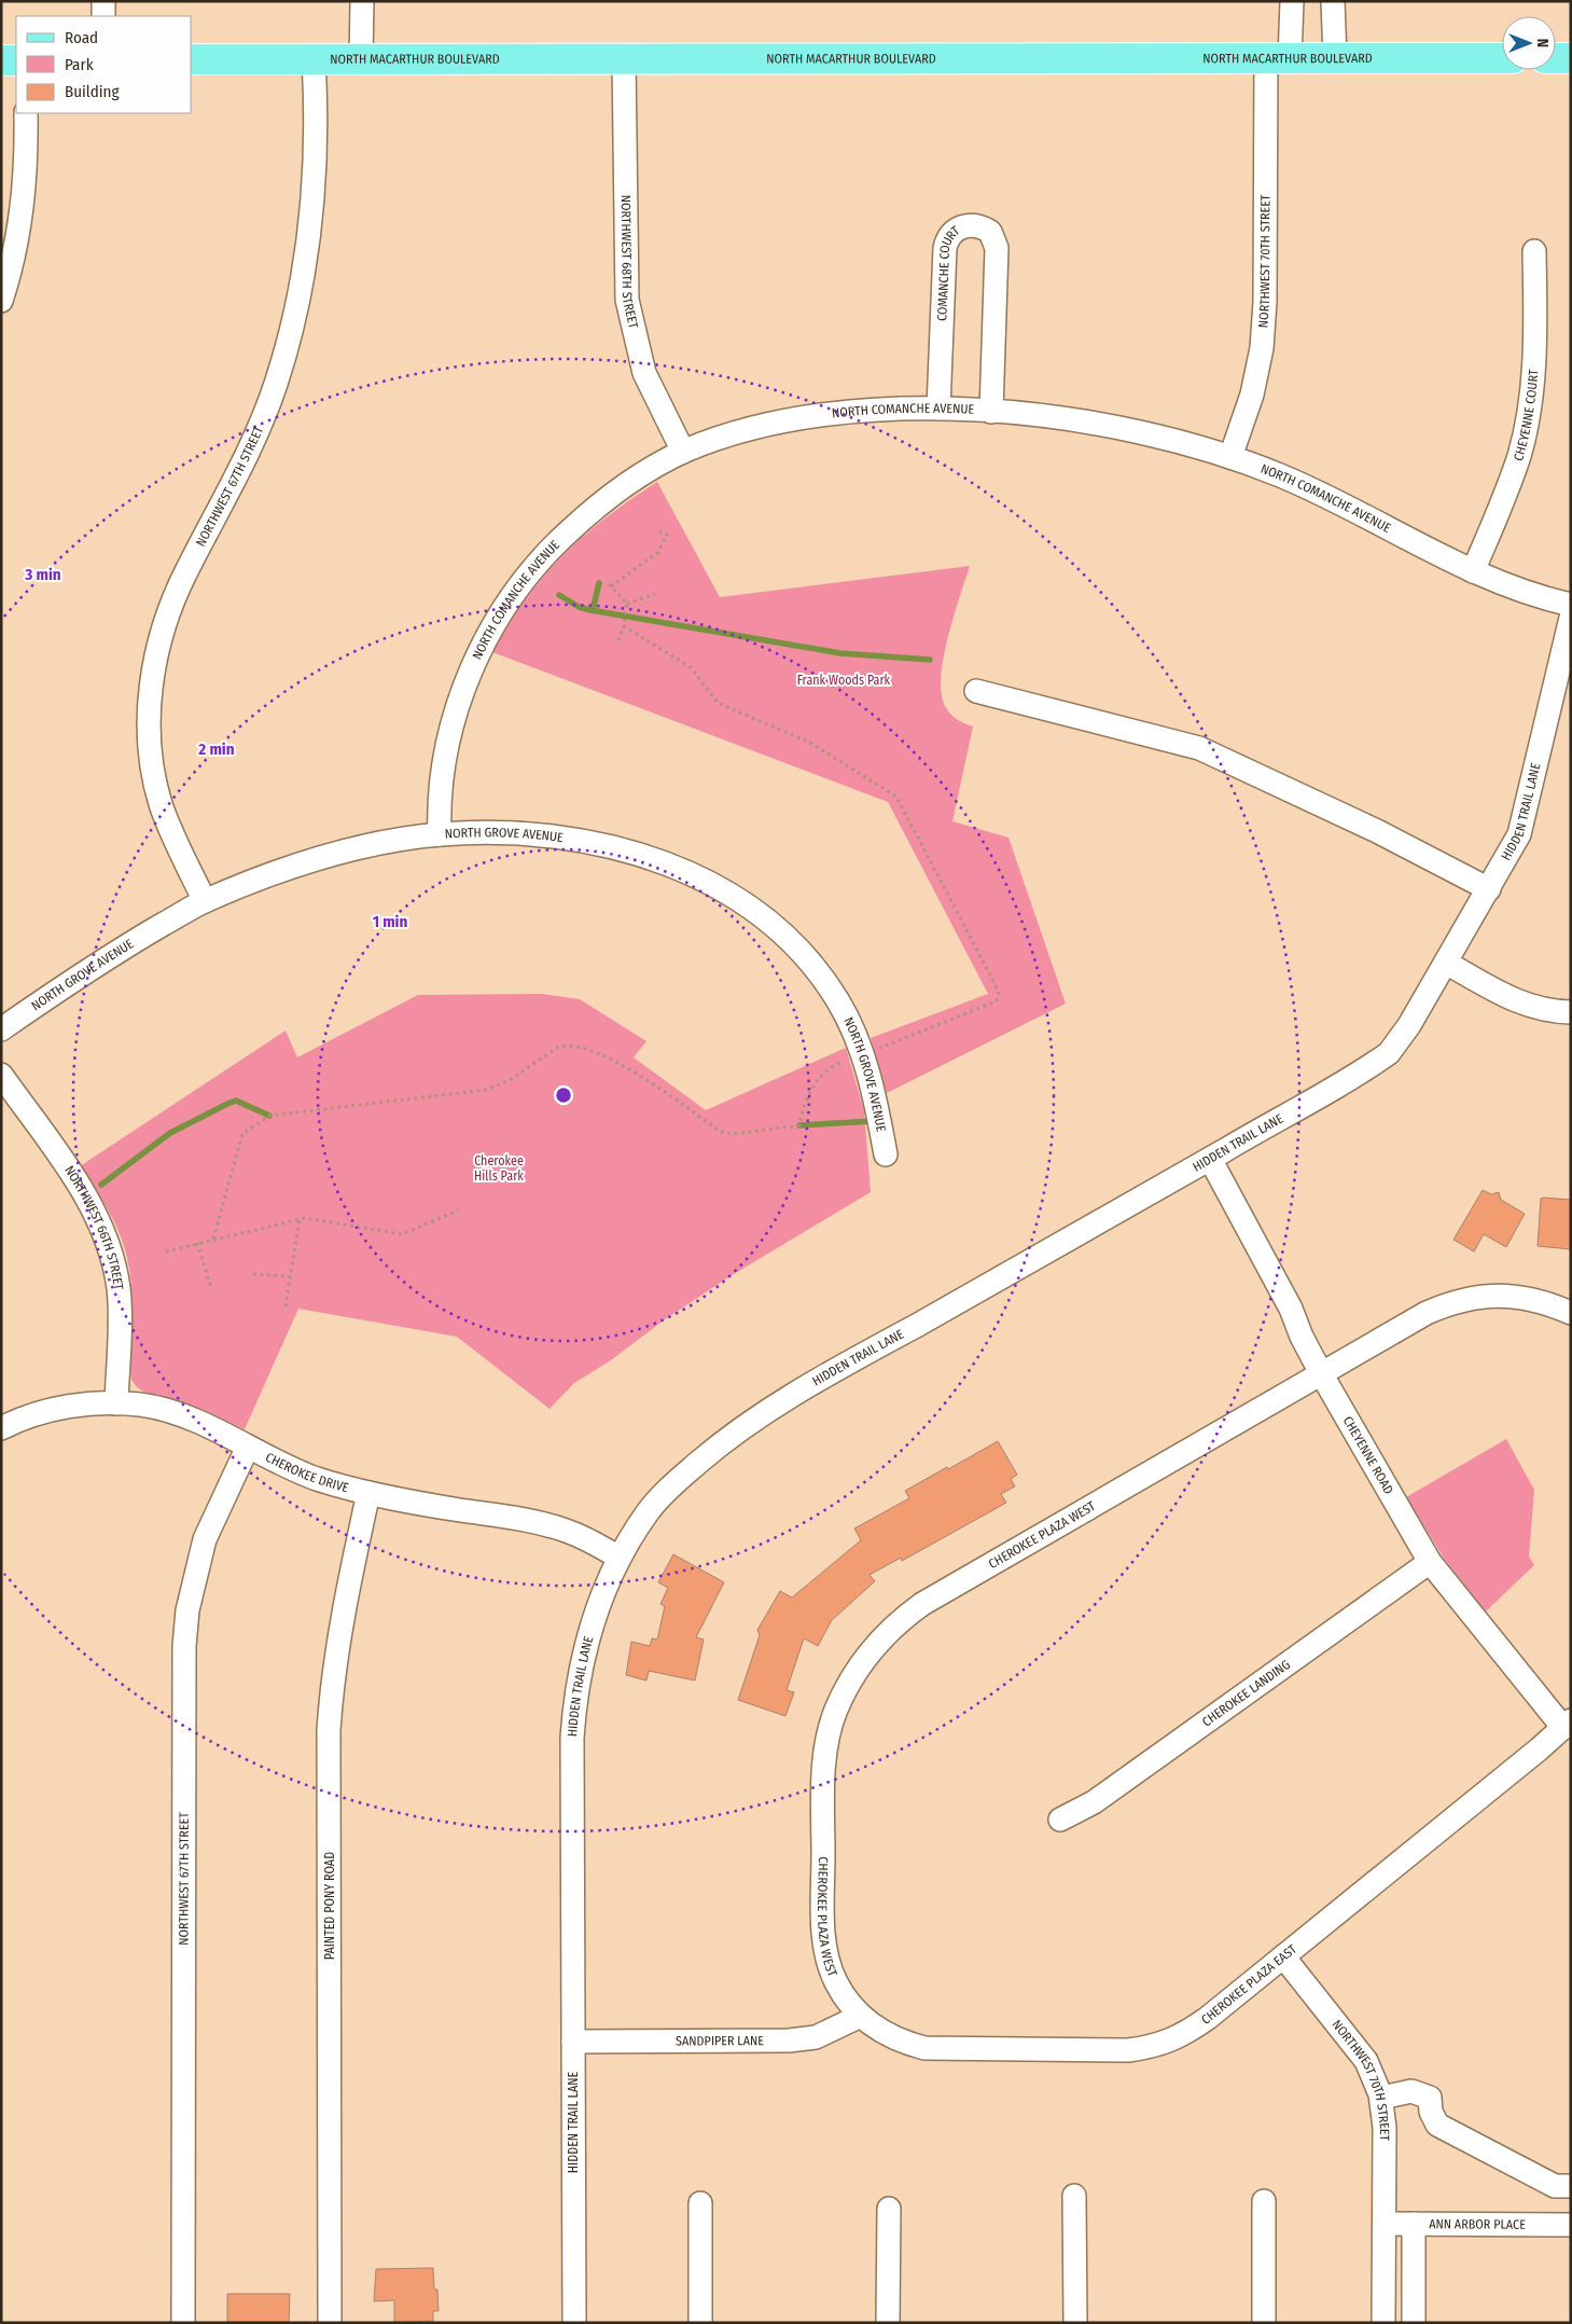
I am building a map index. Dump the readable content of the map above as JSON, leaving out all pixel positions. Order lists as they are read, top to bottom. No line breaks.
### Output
{"streets":{"main road":["NORTH MACARTHUR BOULEVARD"],"street":["NORTHWEST 70TH STREET","NORTHWEST 68TH STREET","COMANCHE COURT","NORTH COMANCHE AVENUE","CHEYENNE COURT","NORTHWEST 67TH STREET","HIDDEN TRAIL LANE","NORTH GROVE AVENUE","NORTHWEST 66TH STREET","CHEYENNE ROAD","CHEROKEE DRIVE","CHEROKEE PLAZA WEST","CHEROKEE LANDING","PAINTED PONY ROAD","CHEROKEE PLAZA EAST","SANDPIPER LANE","ANN ARBOR PLACE"]},"crossings":[["NORTH MACARTHUR BOULEVARD","NORTHWEST 70TH STREET"],["NORTH MACARTHUR BOULEVARD","NORTHWEST 68TH STREET"],["NORTH MACARTHUR BOULEVARD","NORTHWEST 67TH STREET"],["NORTHWEST 70TH STREET","NORTH COMANCHE AVENUE"],["NORTHWEST 70TH STREET","CHEROKEE PLAZA EAST"],["NORTHWEST 70TH STREET","ANN ARBOR PLACE"],["NORTHWEST 68TH STREET","NORTH COMANCHE AVENUE"],["COMANCHE COURT","NORTH COMANCHE AVENUE"],["NORTH COMANCHE AVENUE","CHEYENNE COURT"],["NORTH COMANCHE AVENUE","NORTH GROVE AVENUE"],["NORTHWEST 67TH STREET","NORTH GROVE AVENUE"],["NORTHWEST 67TH STREET","CHEROKEE DRIVE"],["HIDDEN TRAIL LANE","CHEYENNE ROAD"],["HIDDEN TRAIL LANE","CHEROKEE DRIVE"],["HIDDEN TRAIL LANE","SANDPIPER LANE"],["NORTHWEST 66TH STREET","CHEROKEE DRIVE"],["CHEYENNE ROAD","CHEROKEE PLAZA WEST"],["CHEYENNE ROAD","CHEROKEE LANDING"],["CHEYENNE ROAD","CHEROKEE PLAZA EAST"],["CHEROKEE DRIVE","PAINTED PONY ROAD"],["CHEROKEE PLAZA WEST","CHEROKEE PLAZA EAST"],["CHEROKEE PLAZA WEST","SANDPIPER LANE"],["CHEROKEE PLAZA EAST","SANDPIPER LANE"]],"parks":["Frank Woods Park","Cherokee Hills Park"],"legend":["Road","Park","Building"],"north":"right","rings":["3 min","2 min","1 min"]}
